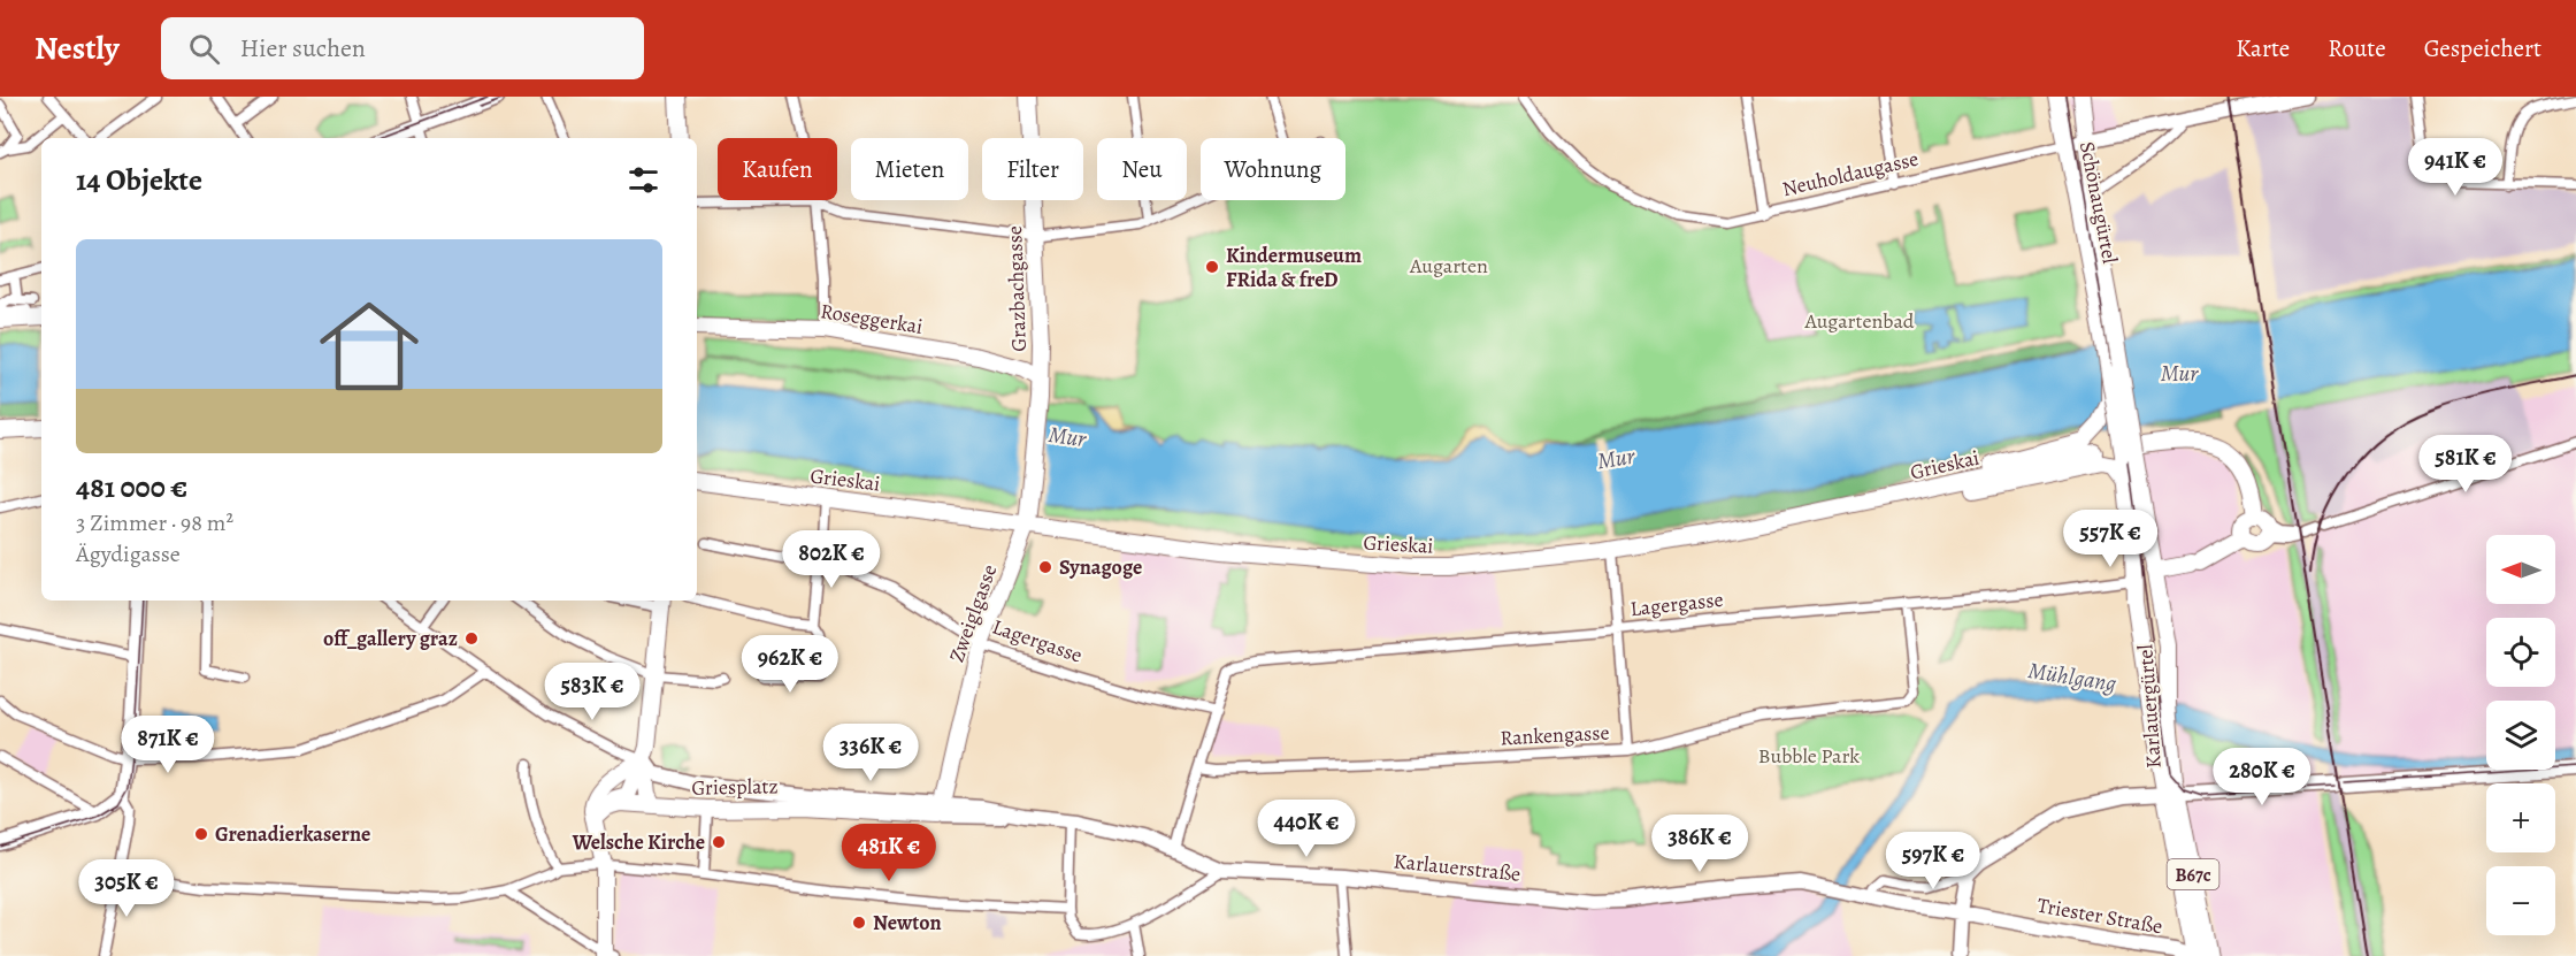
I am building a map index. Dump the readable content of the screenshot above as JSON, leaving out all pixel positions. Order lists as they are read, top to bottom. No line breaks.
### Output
{"streets":{"main road":["Neuholdaugasse","Schönaugürtel","Grazbachgasse","Roseggerkai","Grieskai","Zweiglgasse","Karlauergürtel","Griesplatz","Karlauerstraße","B67c","Triester Straße"],"street":["Lagergasse","Rankengasse"]},"crossings":[["Neuholdaugasse","Schönaugürtel"],["Schönaugürtel","B67c"],["Grazbachgasse","Roseggerkai"],["Grazbachgasse","Zweiglgasse"],["Grieskai","Zweiglgasse"],["Grieskai","Karlauergürtel"],["Grieskai","B67c"],["Lagergasse","Zweiglgasse"],["Lagergasse","Karlauergürtel"],["Lagergasse","Rankengasse"],["Zweiglgasse","Griesplatz"],["Karlauergürtel","B67c"],["Karlauergürtel","Triester Straße"],["Griesplatz","Karlauerstraße"],["Karlauerstraße","Triester Straße"]],"water":["Mur","Mühlgang"],"parks":["Augarten","Augartenbad","Bubble Park"],"places":["Kindermuseum FRida & freD","Synagoge","off_gallery graz","Grenadierkaserne","Welsche Kirche","Newton"],"north":"left","page":{"header":"Nestly","search":"Hier suchen","nav":["Karte","Route","Gespeichert"],"price":["941K €","581K €","557K €","802K €","962K €","583K €","871K €","336K €","280K €","440K €","386K €","481K €","597K €","305K €"],"chip":["Kaufen","Mieten","Filter","Neu","Wohnung"],"heading":"14 Objekte","list":[{"name":"481 000 €","note":"3 Zimmer · 98 m² · Ägydigasse"}],"map_buttons":["+","−"]}}
